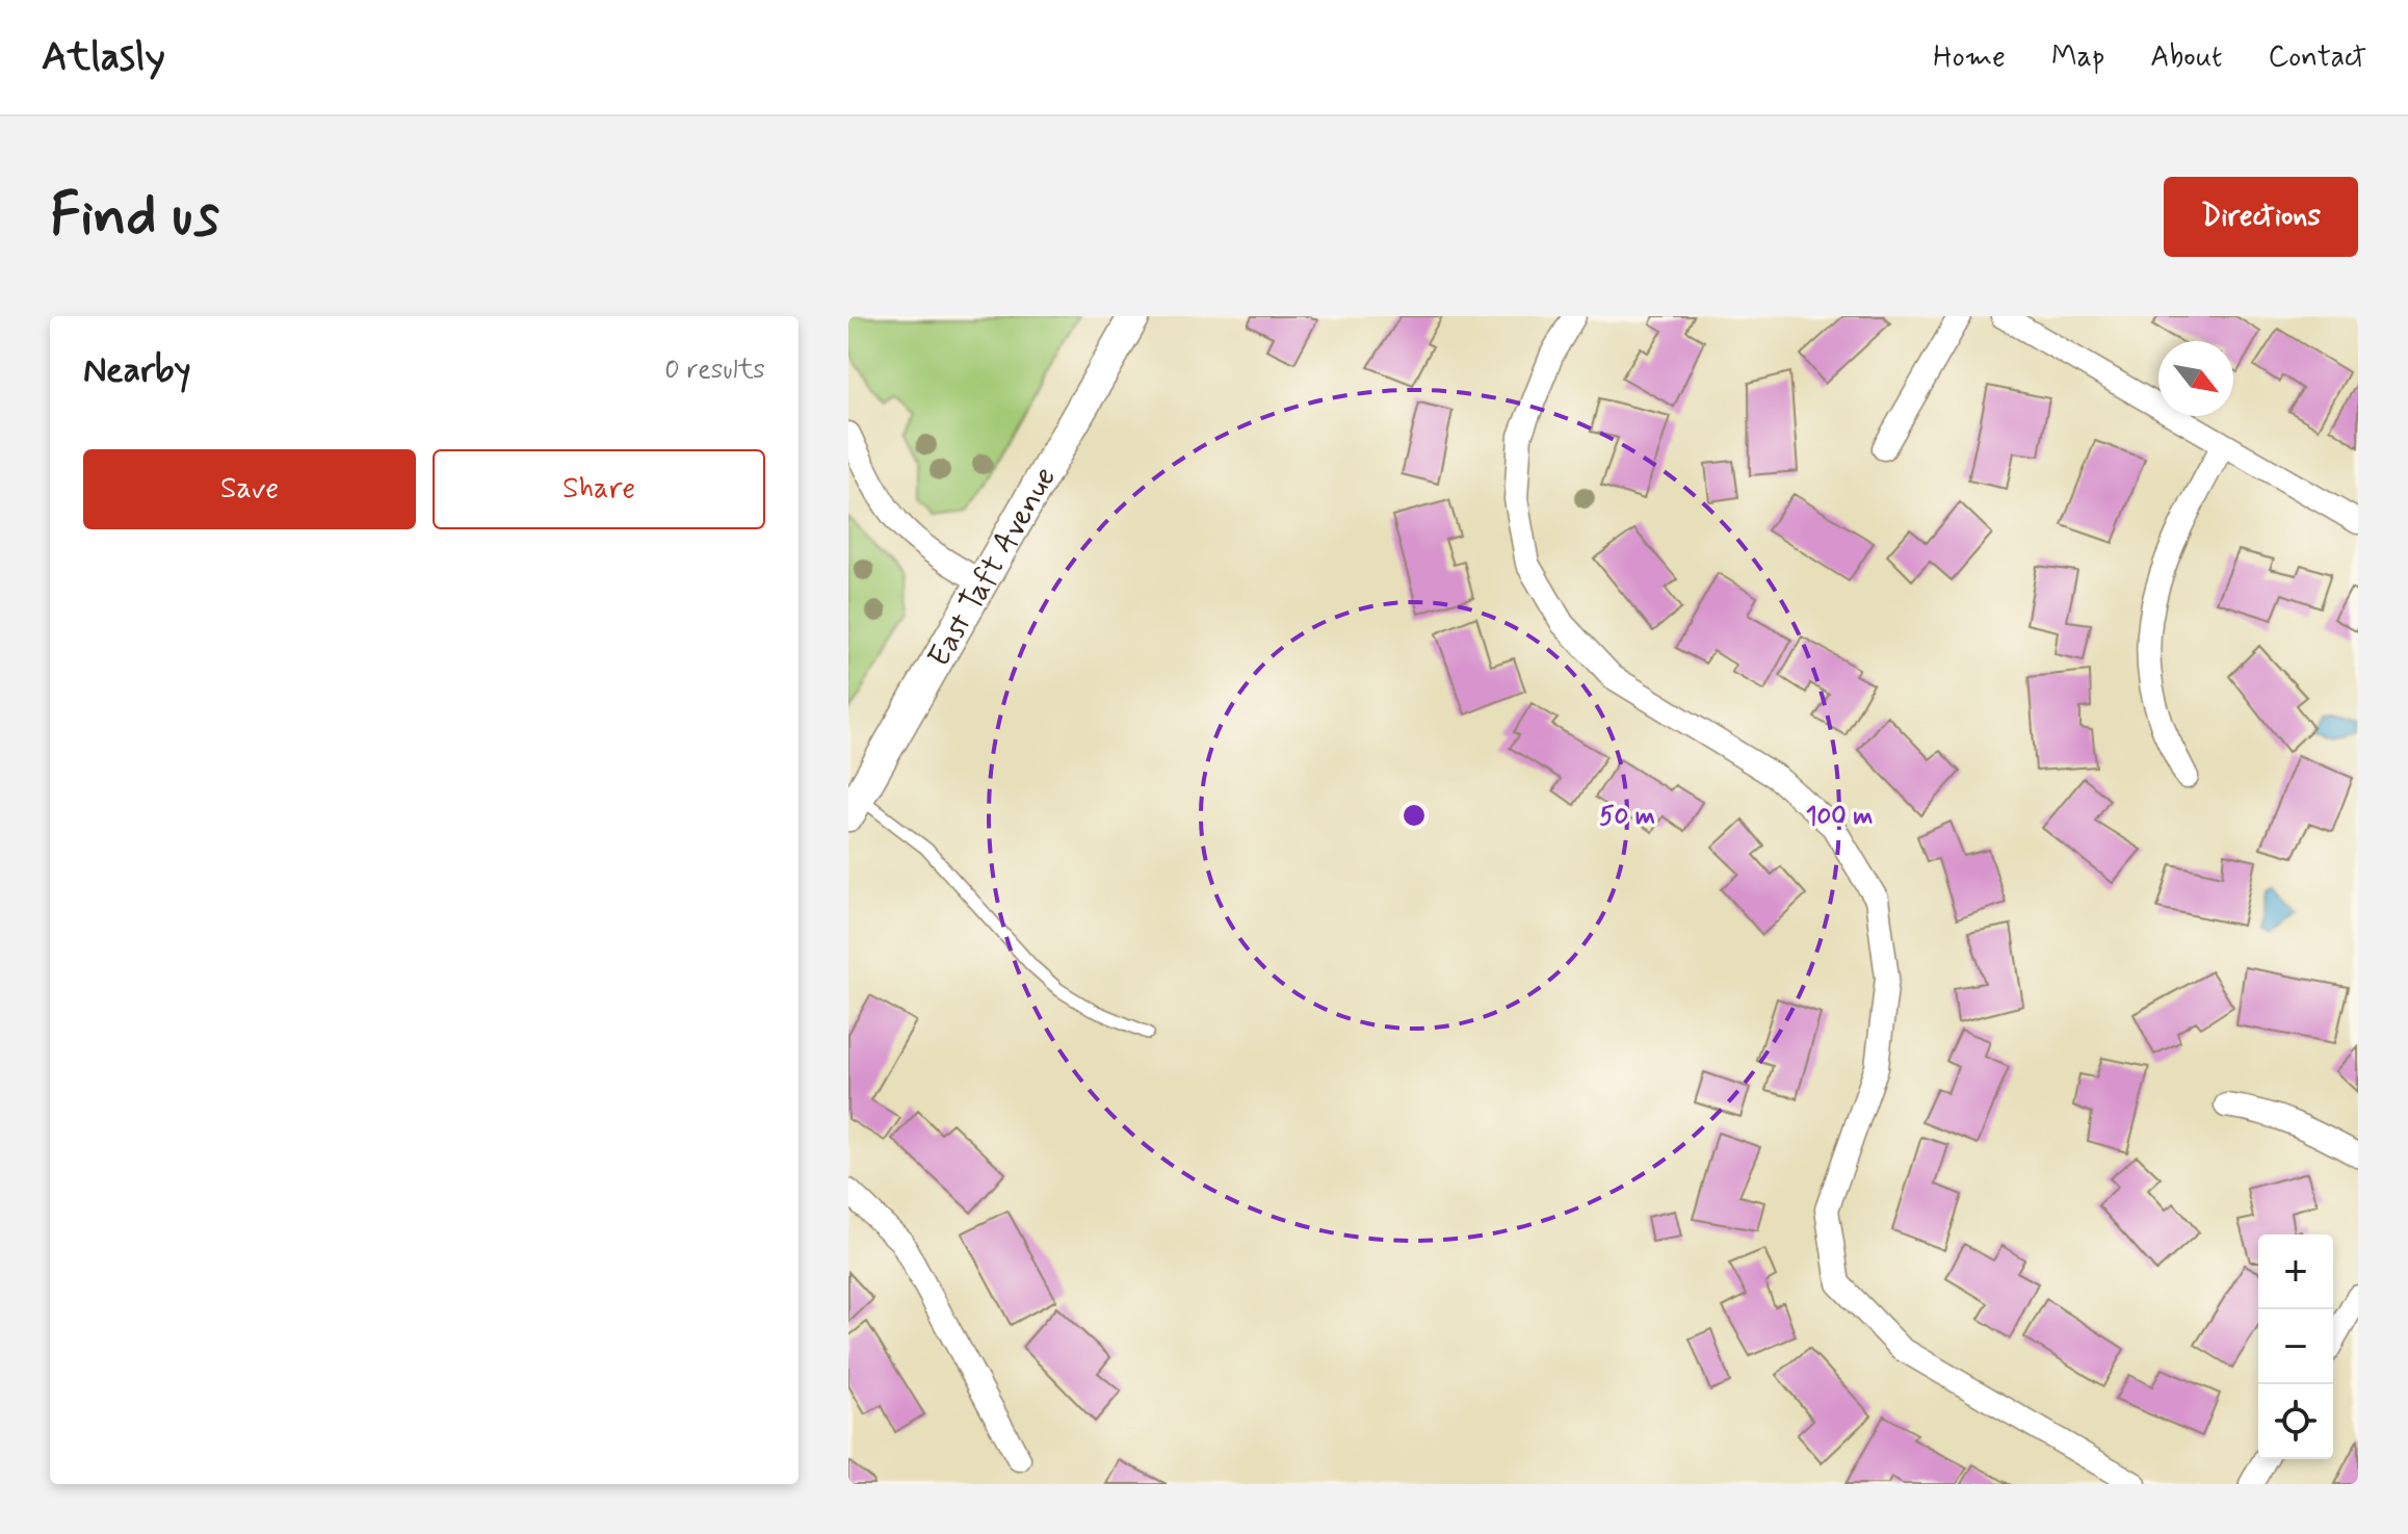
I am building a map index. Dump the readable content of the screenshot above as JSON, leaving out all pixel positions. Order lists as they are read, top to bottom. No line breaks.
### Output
{"streets":{"main road":["East Taft Avenue"]},"north":"bottom right","page":{"header":"Atlasly","nav":["Home","Map","About","Contact"],"buttons":["Directions",["Save","Share"]],"title":"Find us","heading":["Nearby","0 results"],"map_buttons":["+","−"]},"rings":["50 m","100 m"]}
